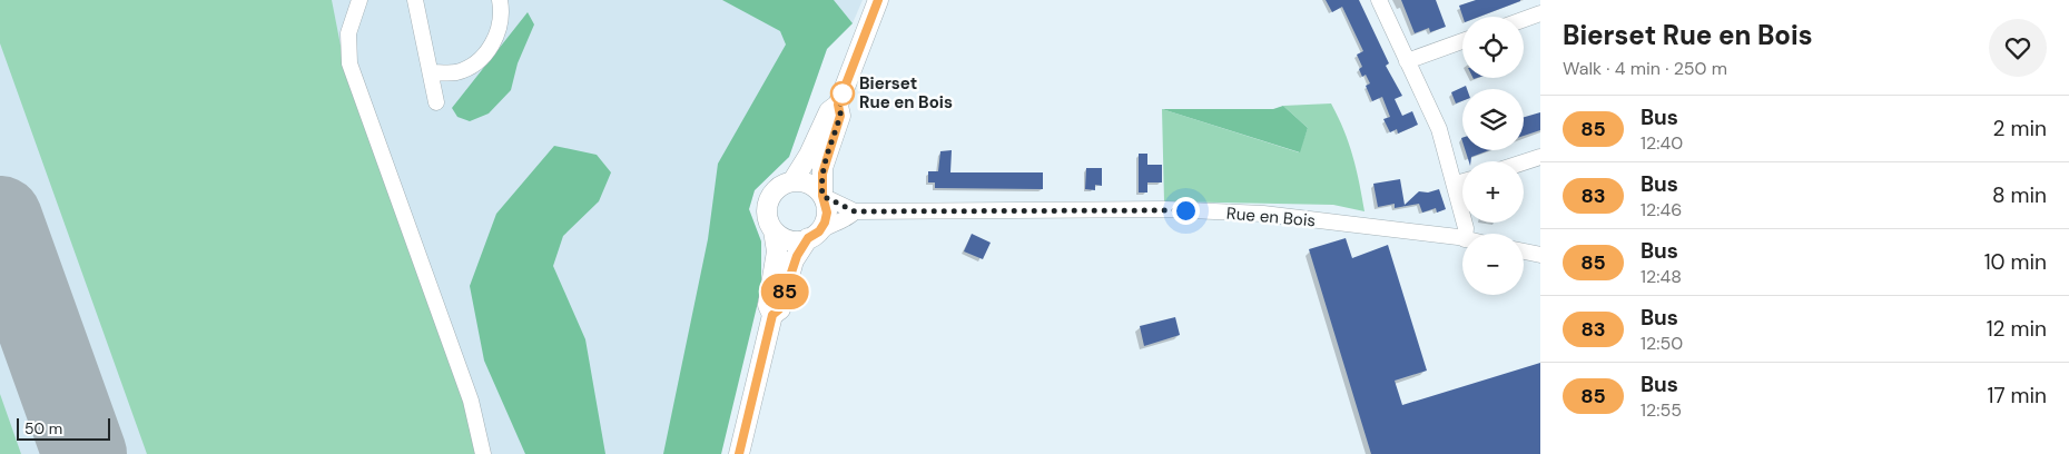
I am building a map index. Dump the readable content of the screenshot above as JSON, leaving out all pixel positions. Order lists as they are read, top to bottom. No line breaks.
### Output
{"streets":{"street":["Rue en Bois"]},"places":["Bierset Rue en Bois"],"lines":["bus line 85"],"scale_bar":"50 m","page":{"on_map":"85","heading":["Bierset Rue en Bois","Walk · 4 min · 250 m"],"map_buttons":["+","−"],"list":[{"mark":"85","name":"Bus","note":"12:40","value":"2 min"},{"mark":"83","name":"Bus","note":"12:46","value":"8 min"},{"mark":"85","name":"Bus","note":"12:48","value":"10 min"},{"mark":"83","name":"Bus","note":"12:50","value":"12 min"},{"mark":"85","name":"Bus","note":"12:55","value":"17 min"}],"scale":"50 m"}}
